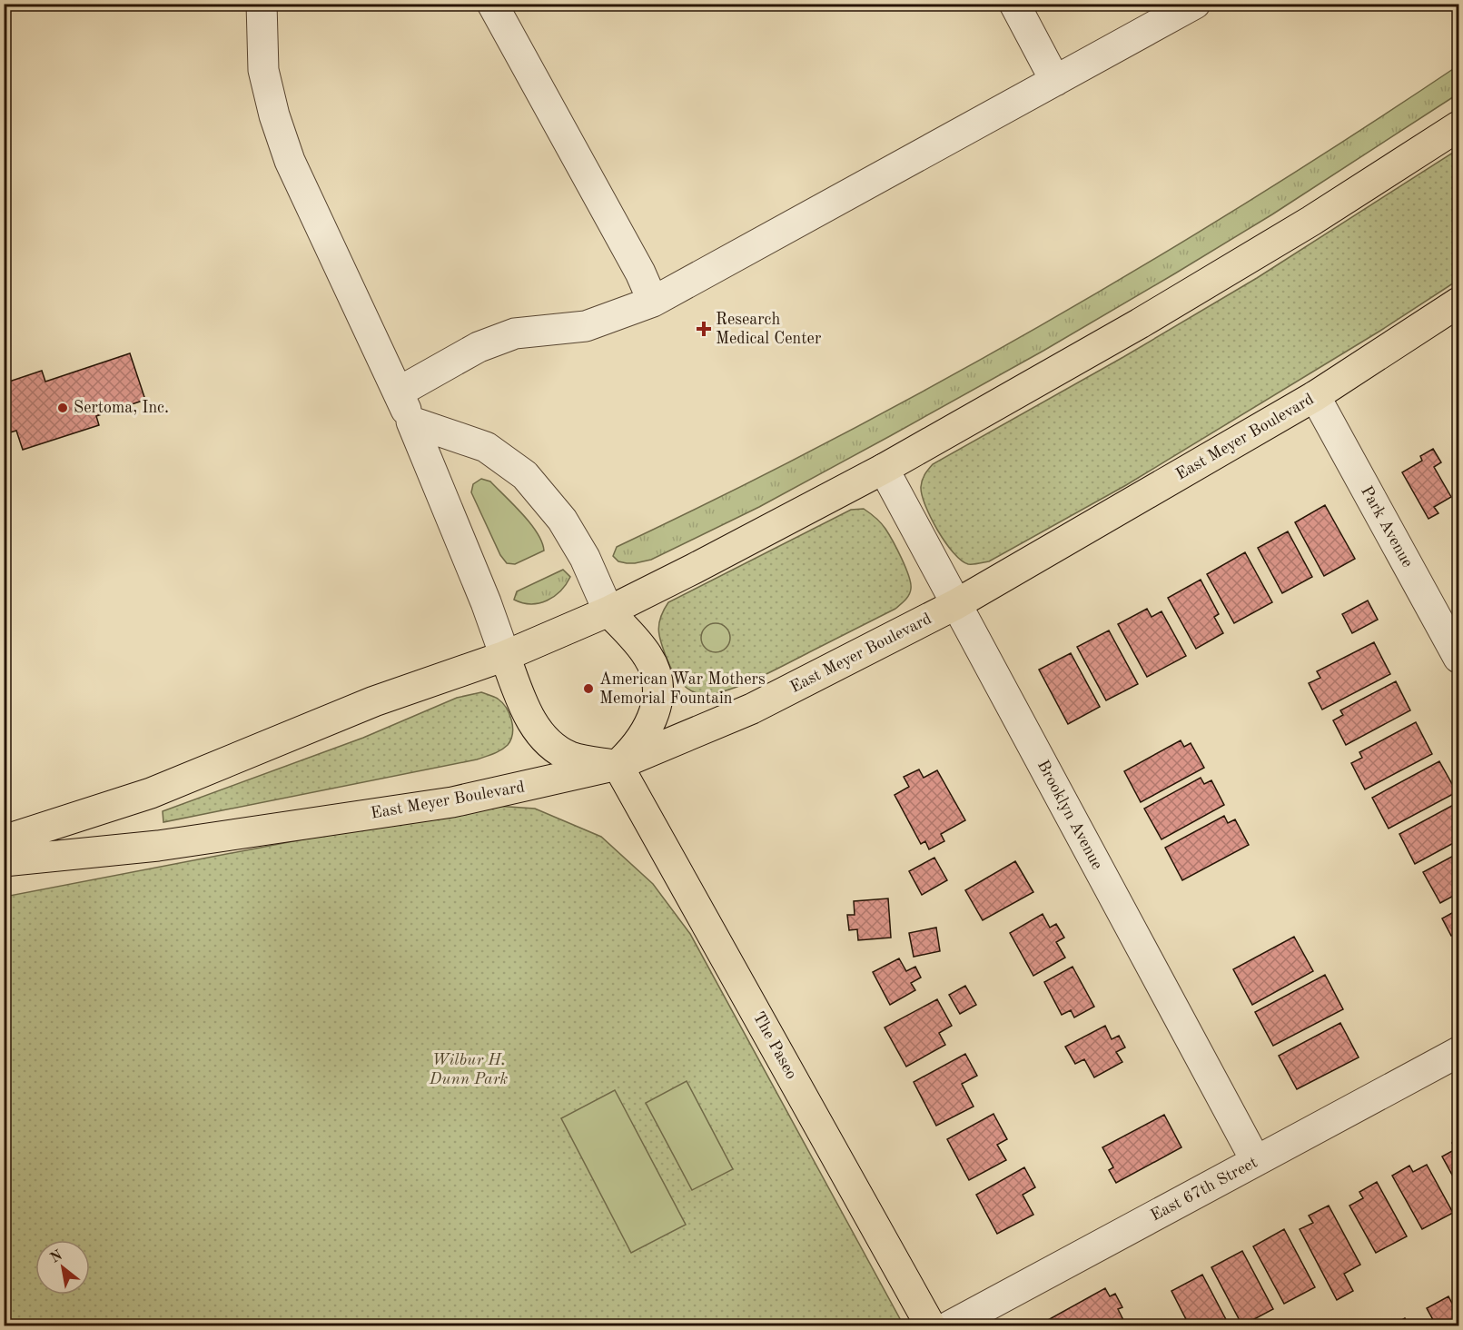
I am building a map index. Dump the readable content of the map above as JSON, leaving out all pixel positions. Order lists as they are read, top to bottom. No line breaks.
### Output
{"streets":{"main road":["East Meyer Boulevard","The Paseo"],"street":["Park Avenue","Brooklyn Avenue","East 67th Street"]},"crossings":[["East Meyer Boulevard","Park Avenue"],["East Meyer Boulevard","Brooklyn Avenue"],["East Meyer Boulevard","The Paseo"],["Brooklyn Avenue","East 67th Street"]],"parks":["Wilbur H. Dunn Park"],"places":{"health":["Research Medical Center"],"other":["Sertoma, Inc.","American War Mothers Memorial Fountain"]},"north":"top left"}
